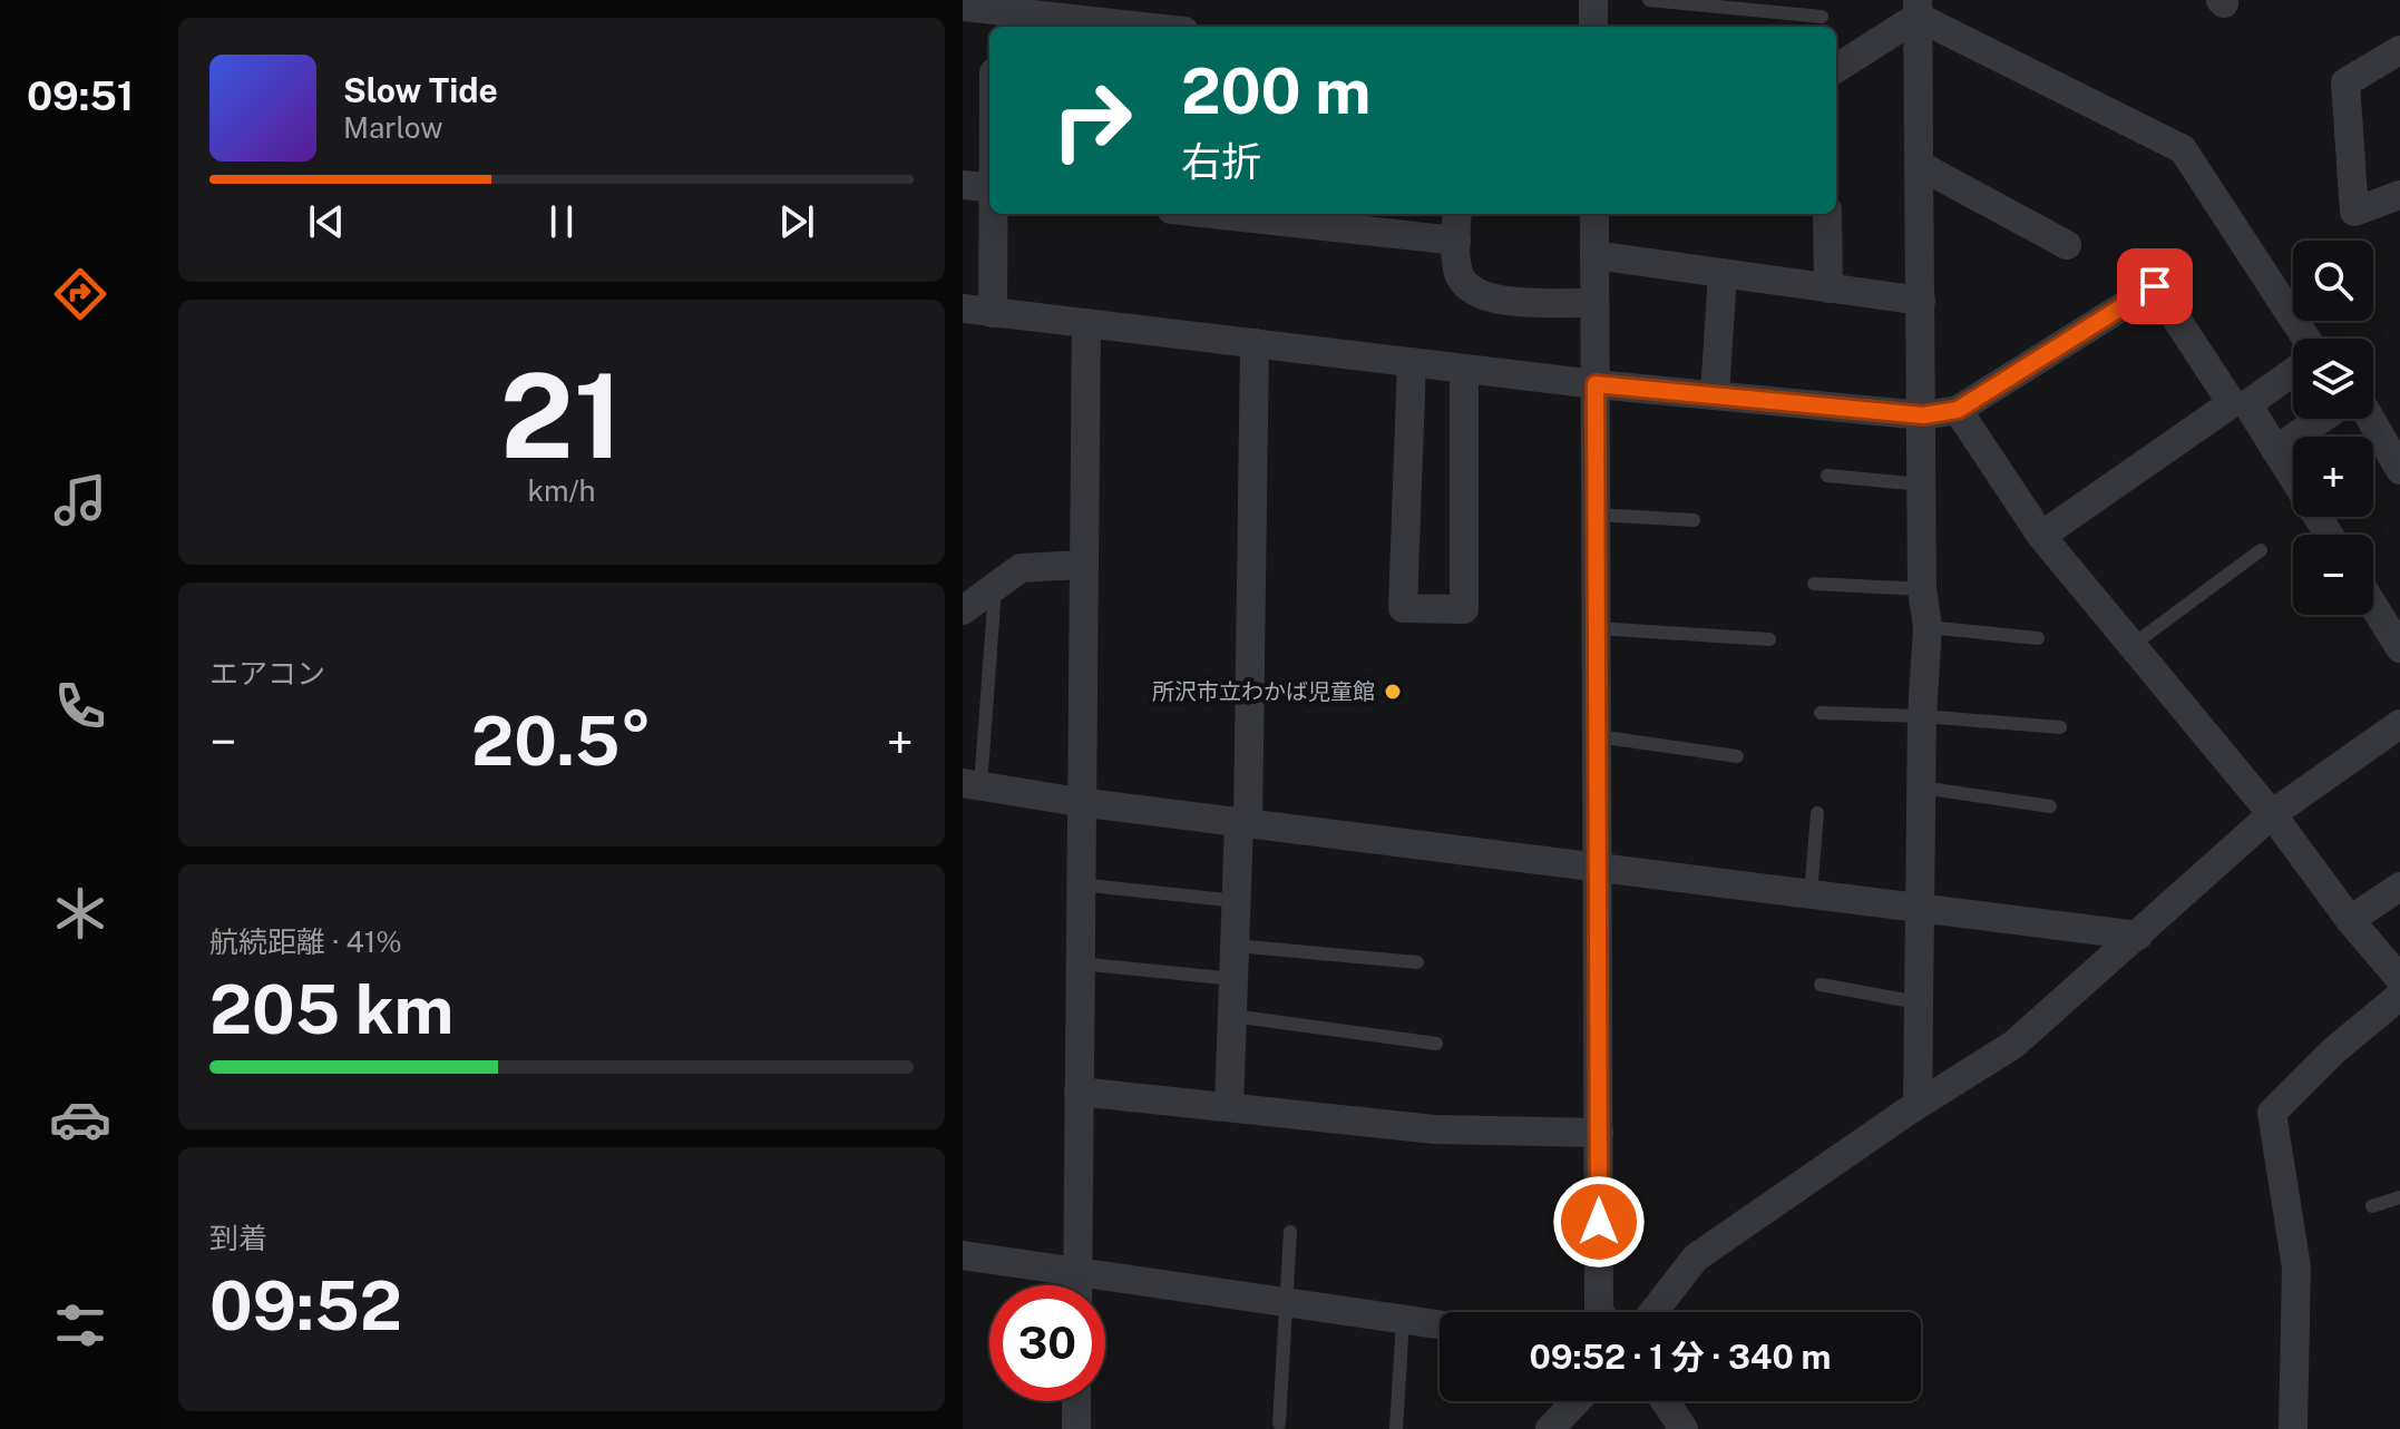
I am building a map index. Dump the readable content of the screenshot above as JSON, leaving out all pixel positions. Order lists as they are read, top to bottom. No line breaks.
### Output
{"places":["所沢市立わかば児童館"],"page":{"tabs":"09:51","turn":["200 m","右折"],"song":["Slow Tide","Marlow"],"map_buttons":["+","−"],"tile":[["21","km/h"],"エアコン",["航続距離 · 41%","205 km"],["到着","09:52"]],"heat":["−","20.5°","+"],"limit":"30","trip":"09:52 · 1 分 · 340 m"}}
